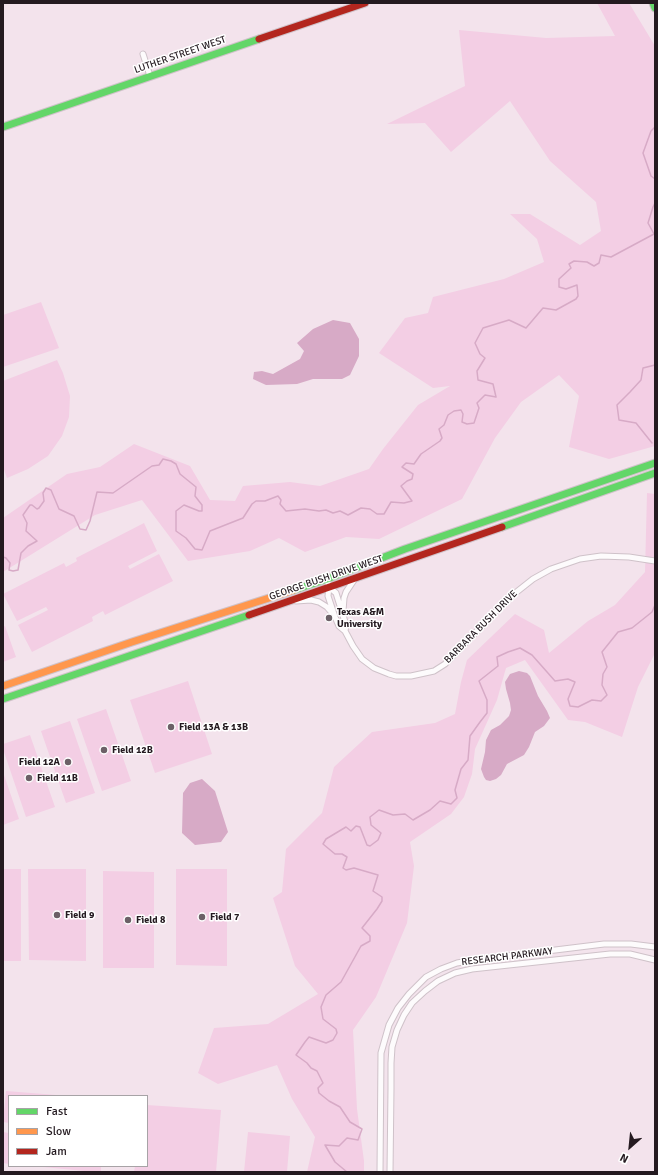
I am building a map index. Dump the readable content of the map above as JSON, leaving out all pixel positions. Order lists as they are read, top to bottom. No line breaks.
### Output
{"streets":{"main road":["LUTHER STREET WEST","GEORGE BUSH DRIVE WEST"],"street":["BARBARA BUSH DRIVE","RESEARCH PARKWAY"]},"crossings":[["GEORGE BUSH DRIVE WEST","BARBARA BUSH DRIVE"]],"places":["Texas A&M University","Field 13A & 13B","Field 12B","Field 12A","Field 11B","Field 9","Field 7","Field 8"],"legend":["Fast","Slow","Jam"],"north":"bottom left"}
